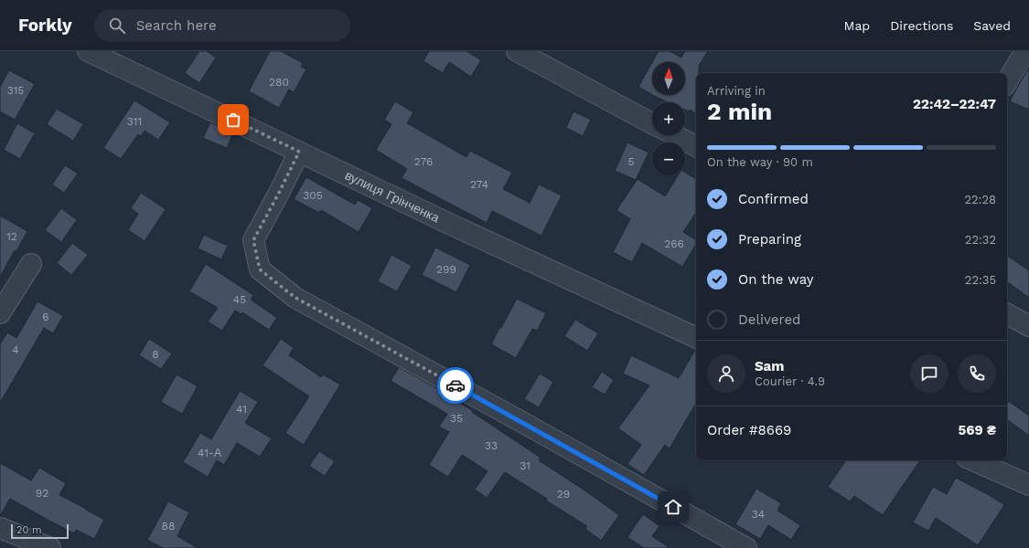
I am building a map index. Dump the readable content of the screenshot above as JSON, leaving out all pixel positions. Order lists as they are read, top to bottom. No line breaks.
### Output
{"streets":{"street":["вулиця Грінченка"]},"house_numbers":["280","315","311","276","5","274","305","12","266","299","45","6","4","8","41","35","33","41-А","31","92","29","34","88"],"scale_bar":"20 m","north":"top","page":{"header":"Forkly","search":"Search here","nav":["Map","Directions","Saved"],"map_buttons":["+","−"],"heading":["2 min","Arriving in","22:42–22:47"],"panel":["Sam","Courier · 4.9","Order #8669","569 ₴"],"bar":"On the way · 90 m","list":[["Confirmed","22:28"],["Preparing","22:32"],["On the way","22:35"],"Delivered"],"scale":"20 m"}}
